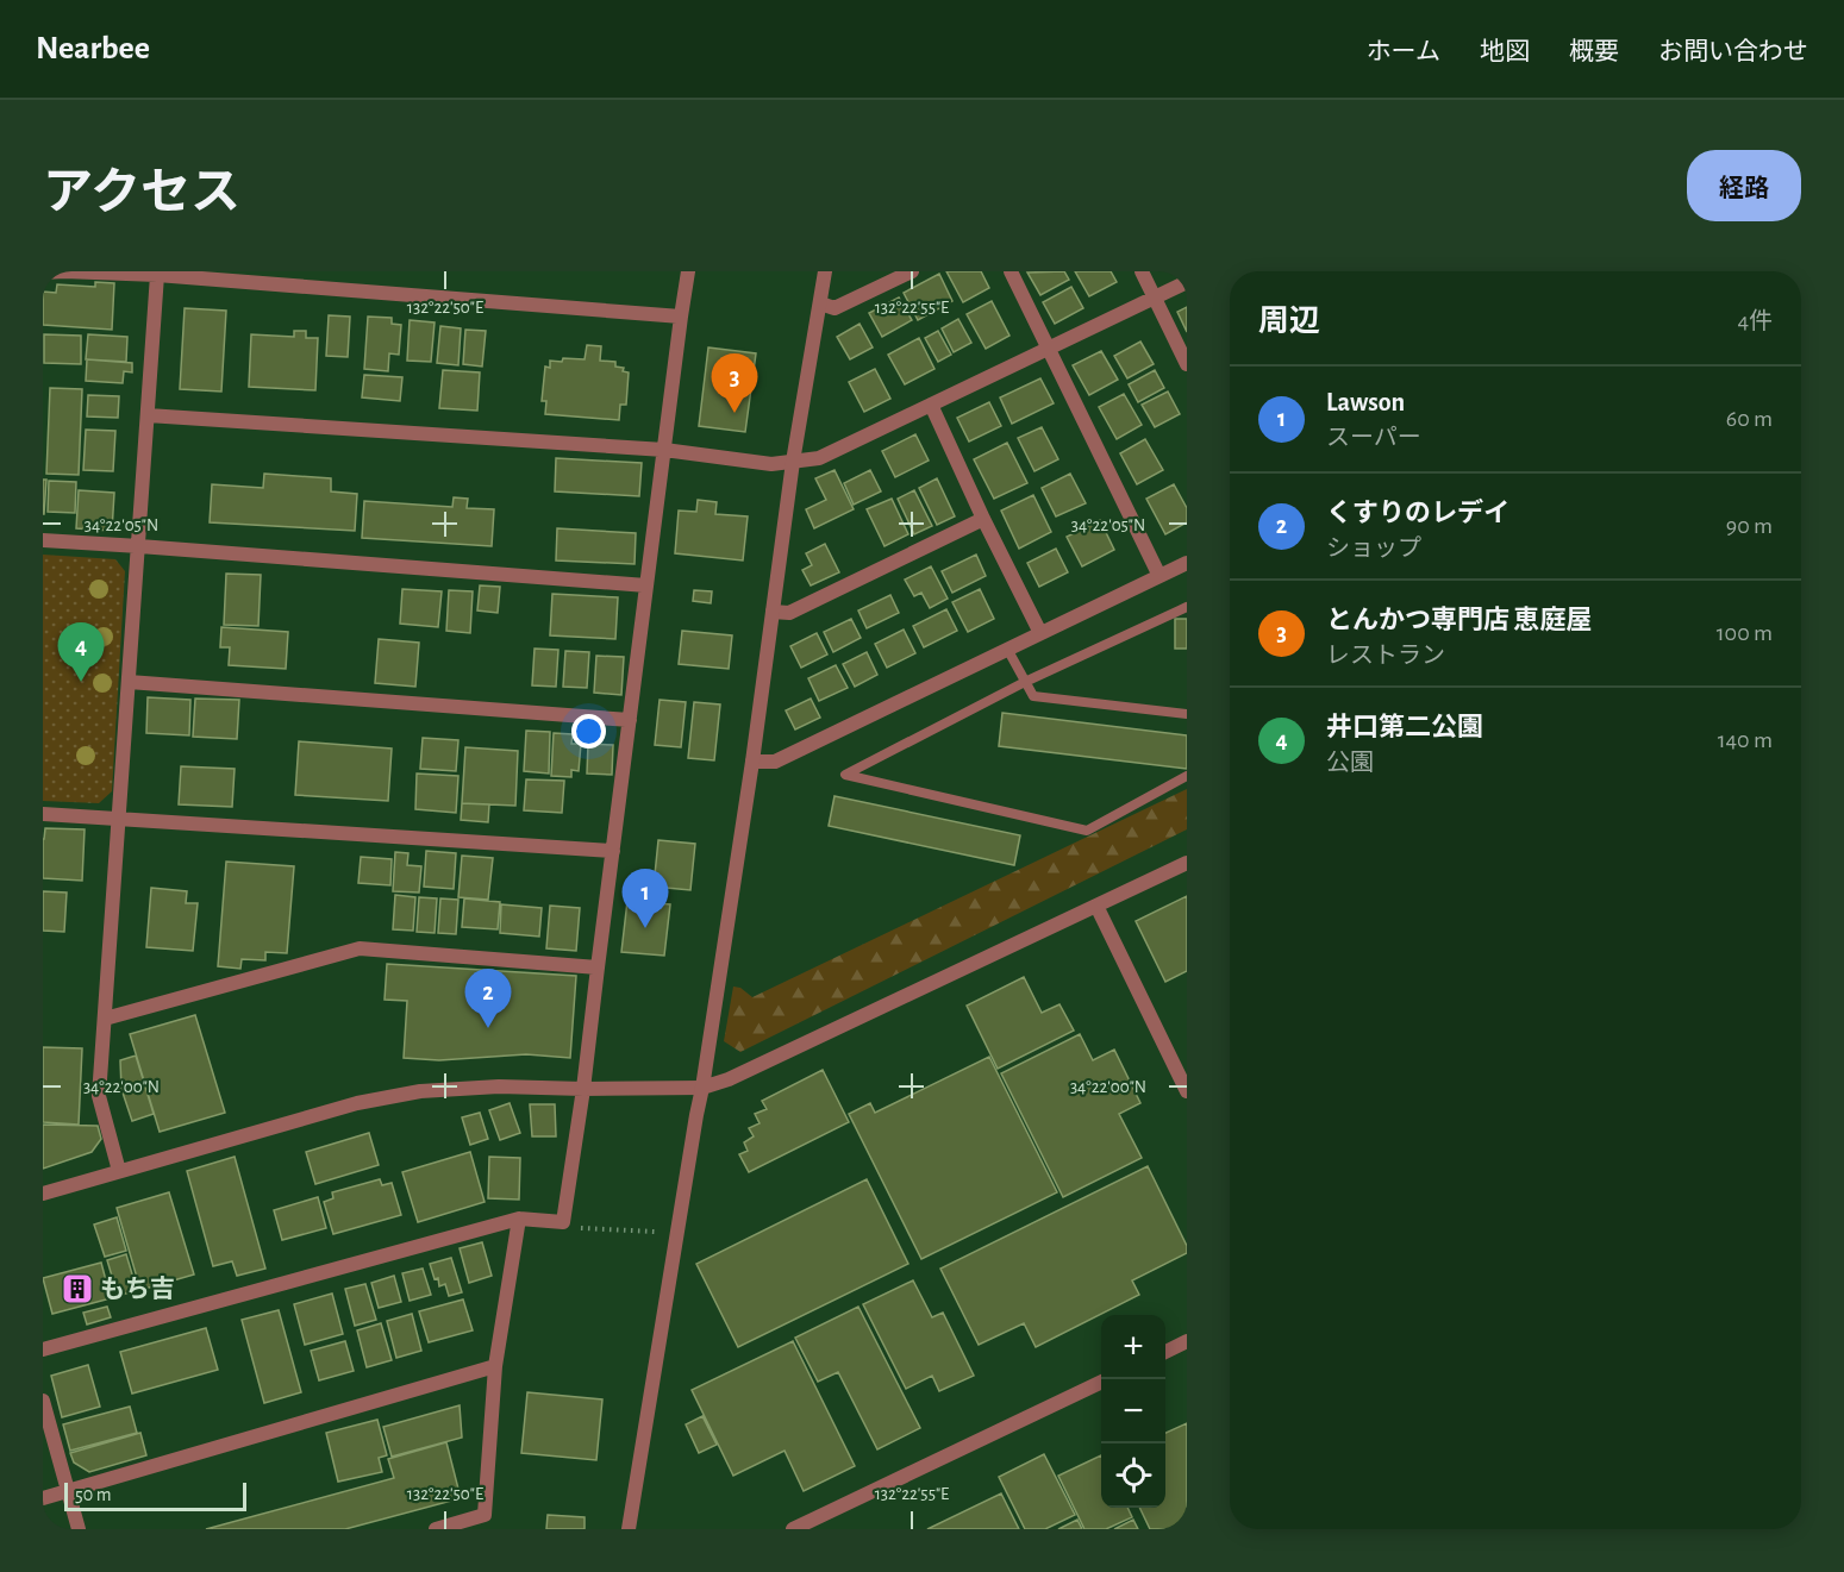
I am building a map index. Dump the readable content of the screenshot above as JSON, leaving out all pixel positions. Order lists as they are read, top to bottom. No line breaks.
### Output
{"places":{"building":["もち吉"]},"scale_bar":"50 m","page":{"header":"Nearbee","nav":["ホーム","地図","概要","お問い合わせ"],"title":"アクセス","buttons":"経路","heading":["周辺","4件"],"pins":["3","4","1","2"],"list":[{"mark":"1","name":"Lawson","note":"スーパー","value":"60 m"},{"mark":"2","name":"くすりのレデイ","note":"ショップ","value":"90 m"},{"mark":"3","name":"とんかつ専門店 恵庭屋","note":"レストラン","value":"100 m"},{"mark":"4","name":"井口第二公園","note":"公園","value":"140 m"}],"map_buttons":["+","−"],"scale":"50 m"},"coordinates":["132°22'50\"E","132°22'55\"E","34°22'05\"N","34°22'00\"N"]}
